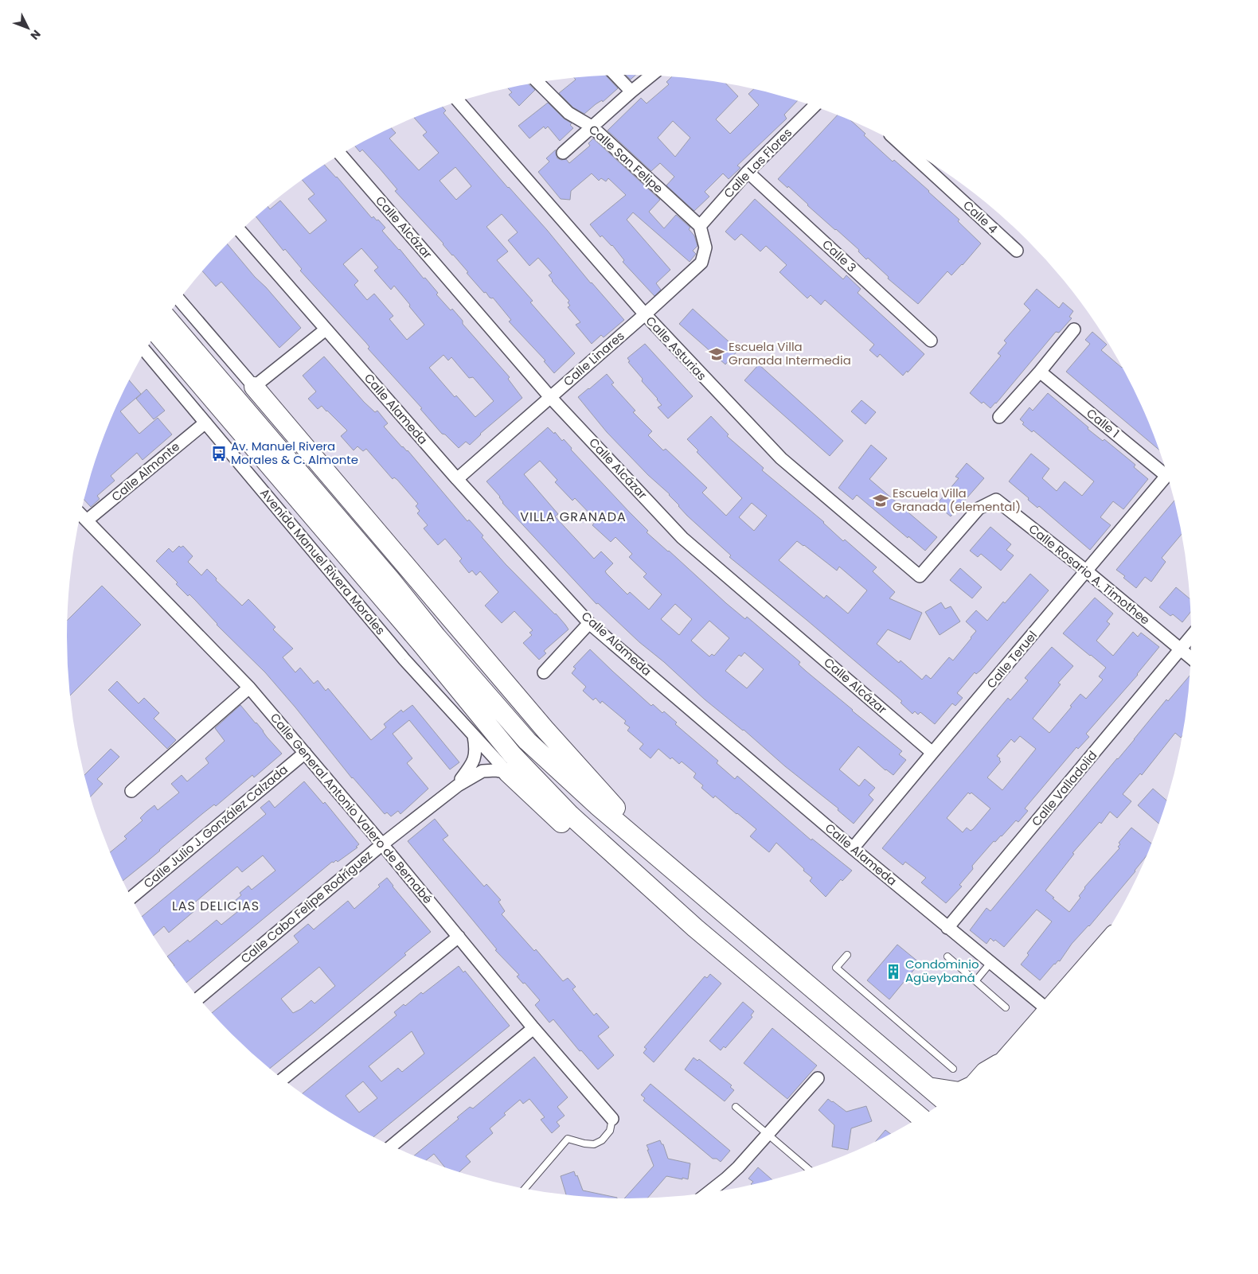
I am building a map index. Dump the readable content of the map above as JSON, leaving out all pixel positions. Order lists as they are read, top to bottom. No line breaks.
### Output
{"streets":{"street":["Calle San Felipe","Calle Las Flores","Calle 4","Calle Alcázar","Calle 3","Calle Asturias","Calle Linares","Calle Alameda","Calle 1","Calle Almonte","Avenida Manuel Rivera Morales","Calle Rosario A. Timothee","Calle Teruel","Calle Valladolid","Calle General Antonio Valero de Bernabé","Calle Julio J. González Calzada","Calle Cabo Felipe Rodríguez"]},"crossings":[["Calle San Felipe","Calle Las Flores"],["Calle San Felipe","Calle Linares"],["Calle Las Flores","Calle 3"],["Calle Las Flores","Calle Linares"],["Calle Alcázar","Calle Linares"],["Calle Alcázar","Calle Teruel"],["Calle Asturias","Calle Linares"],["Calle Asturias","Calle Rosario A. Timothee"],["Calle Linares","Calle Alameda"],["Calle Alameda","Calle Teruel"],["Calle Alameda","Calle Valladolid"],["Calle Almonte","Avenida Manuel Rivera Morales"],["Calle Almonte","Calle General Antonio Valero de Bernabé"],["Calle Rosario A. Timothee","Calle Teruel"],["Calle Rosario A. Timothee","Calle Valladolid"],["Calle General Antonio Valero de Bernabé","Calle Julio J. González Calzada"],["Calle General Antonio Valero de Bernabé","Calle Cabo Felipe Rodríguez"]],"districts":["VILLA GRANADA","LAS DELICIAS"],"places":{"school or university":["Escuela Villa Granada Intermedia","Escuela Villa Granada (elemental)"],"bus stop":["Av. Manuel Rivera Morales & C. Almonte"],"building":["Condominio Agüeybaná"]},"north":"bottom right"}
